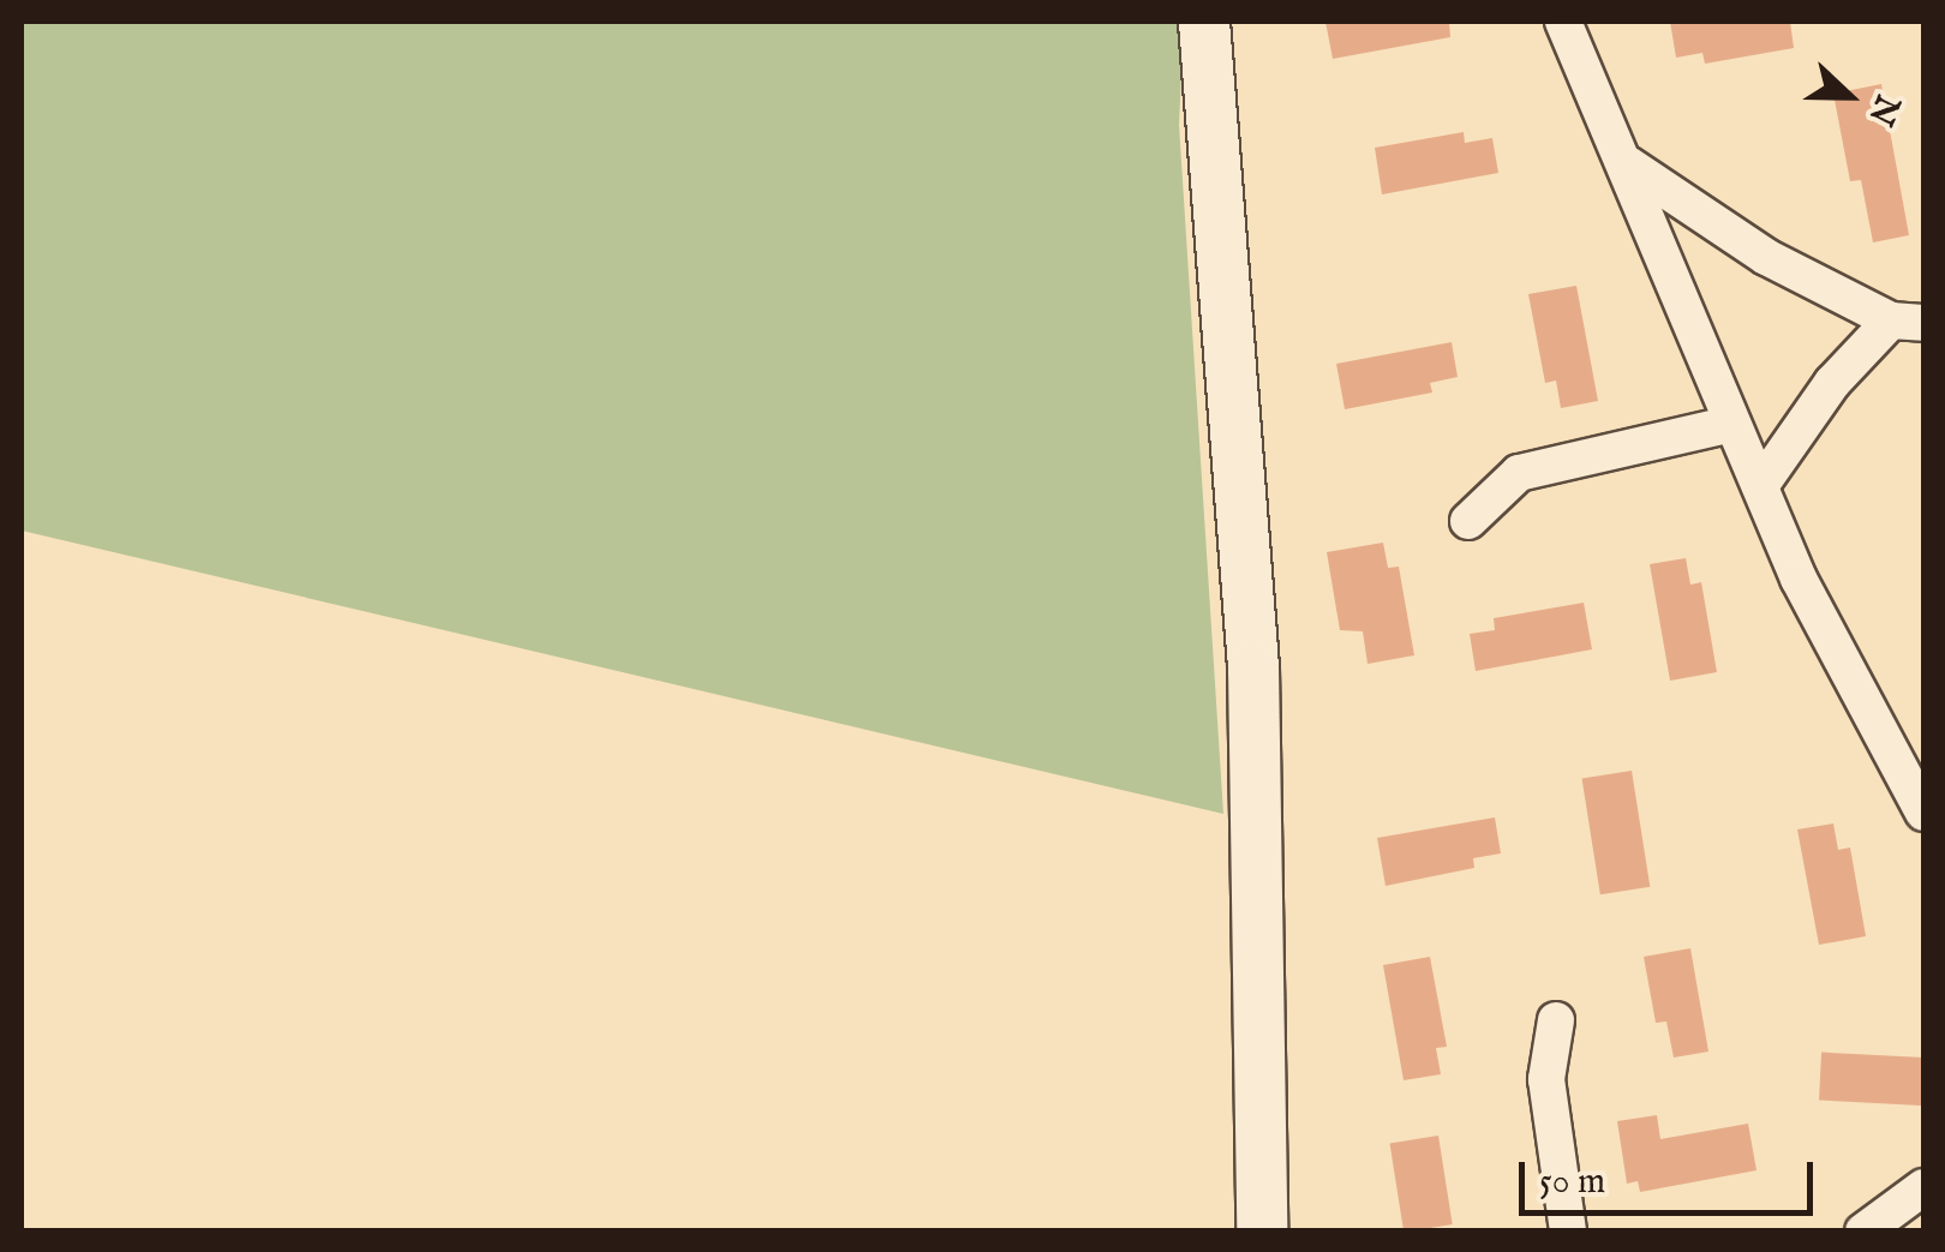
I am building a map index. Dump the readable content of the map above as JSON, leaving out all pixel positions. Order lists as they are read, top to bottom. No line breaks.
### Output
{"scale_bar":"50 m","north":"right"}
